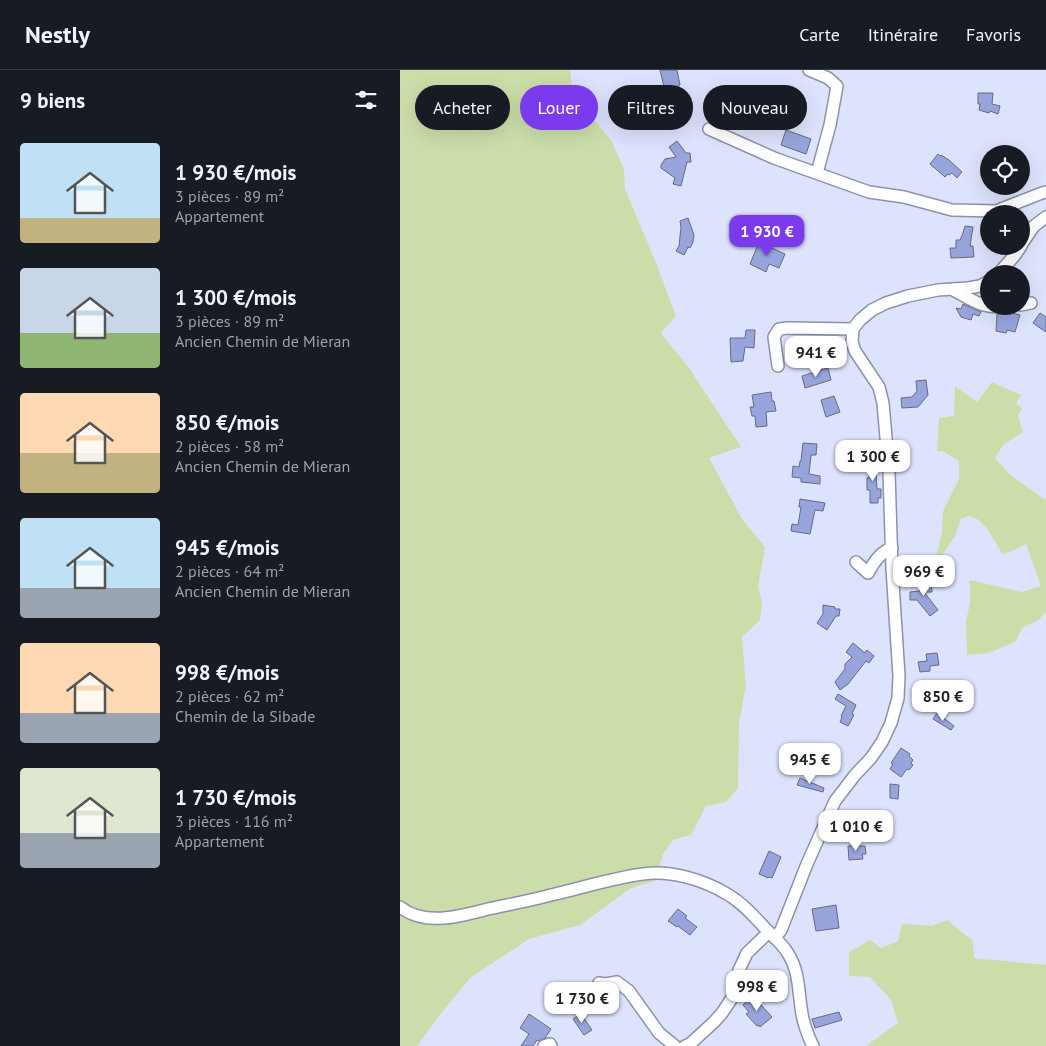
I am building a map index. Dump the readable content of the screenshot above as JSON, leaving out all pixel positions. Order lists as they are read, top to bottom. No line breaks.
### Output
{"page":{"header":"Nestly","nav":["Carte","Itinéraire","Favoris"],"heading":"9 biens","chip":["Acheter","Louer","Filtres","Nouveau"],"list":[{"name":"1 930 €/mois","note":"3 pièces · 89 m² · Appartement"},{"name":"1 300 €/mois","note":"3 pièces · 89 m² · Ancien Chemin de Mieran"},{"name":"850 €/mois","note":"2 pièces · 58 m² · Ancien Chemin de Mieran"},{"name":"945 €/mois","note":"2 pièces · 64 m² · Ancien Chemin de Mieran"},{"name":"998 €/mois","note":"2 pièces · 62 m² · Chemin de la Sibade"},{"name":"1 730 €/mois","note":"3 pièces · 116 m² · Appartement"}],"map_buttons":["+","−"],"price":["1 930 €","941 €","1 300 €","969 €","850 €","945 €","1 010 €","998 €","1 730 €"]}}
